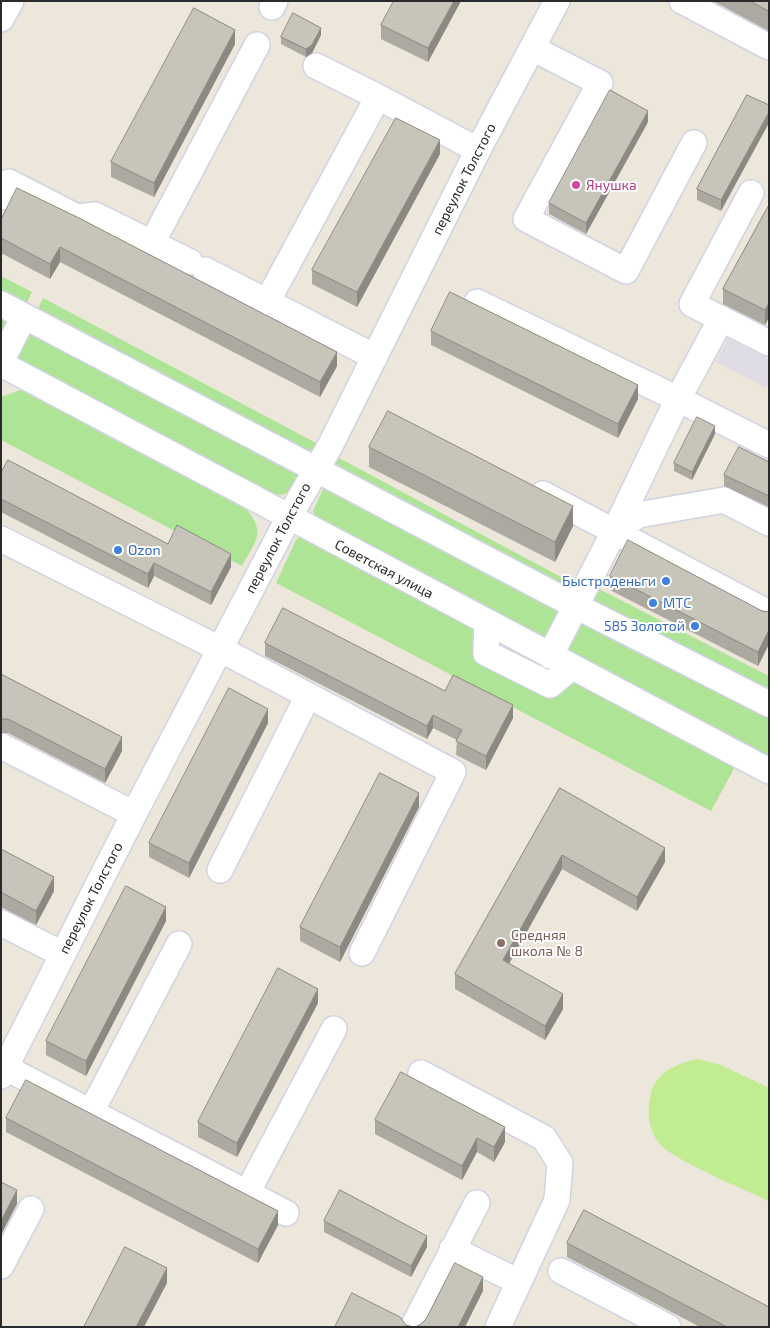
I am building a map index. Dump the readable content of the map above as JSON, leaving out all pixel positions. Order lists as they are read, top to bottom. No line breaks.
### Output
{"streets":{"street":["переулок Толстого","Советская улица"]},"crossings":[["переулок Толстого","Советская улица"]],"places":["Янушка","Ozon","Быстроденьги","МТС","585 Золотой","Средняя школа № 8"]}
